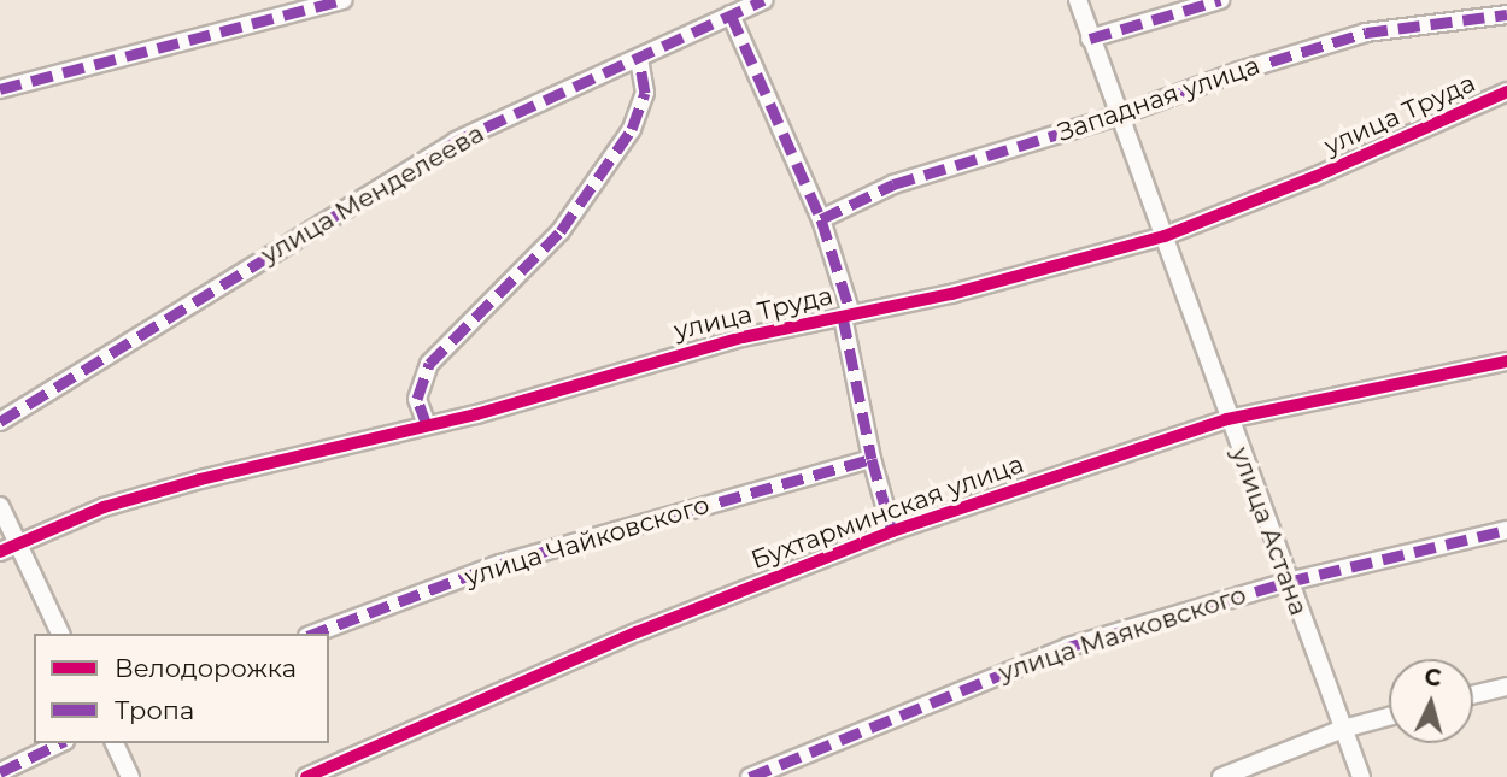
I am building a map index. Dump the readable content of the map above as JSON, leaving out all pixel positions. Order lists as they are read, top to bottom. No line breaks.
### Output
{"streets":{"street":["Западная улица","улица Труда","улица Менделеева","Бухтарминская улица","улица Астана","улица Чайковского","улица Маяковского"]},"crossings":[["Западная улица","улица Астана"],["улица Труда","улица Астана"],["Бухтарминская улица","улица Астана"],["улица Астана","улица Маяковского"]],"legend":["Велодорожка","Тропа"],"north":"top"}
